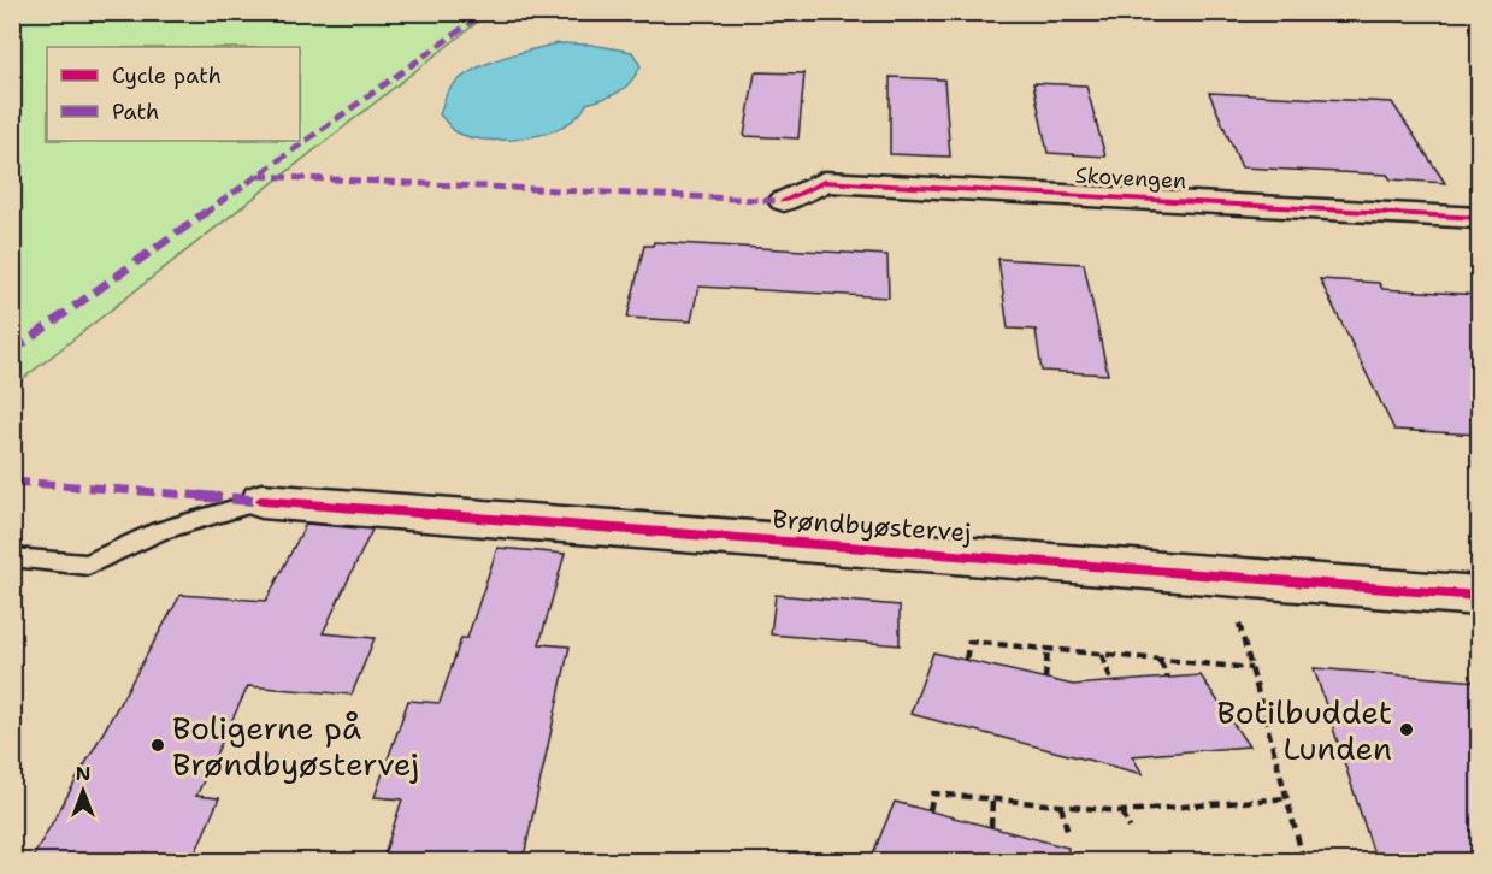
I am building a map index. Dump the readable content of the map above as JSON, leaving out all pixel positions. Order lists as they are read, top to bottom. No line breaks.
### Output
{"streets":{"street":["Skovengen","Brøndbyøstervej"]},"places":["Botilbuddet Lunden","Boligerne på Brøndbyøstervej"],"legend":["Cycle path","Path"],"north":"top"}
